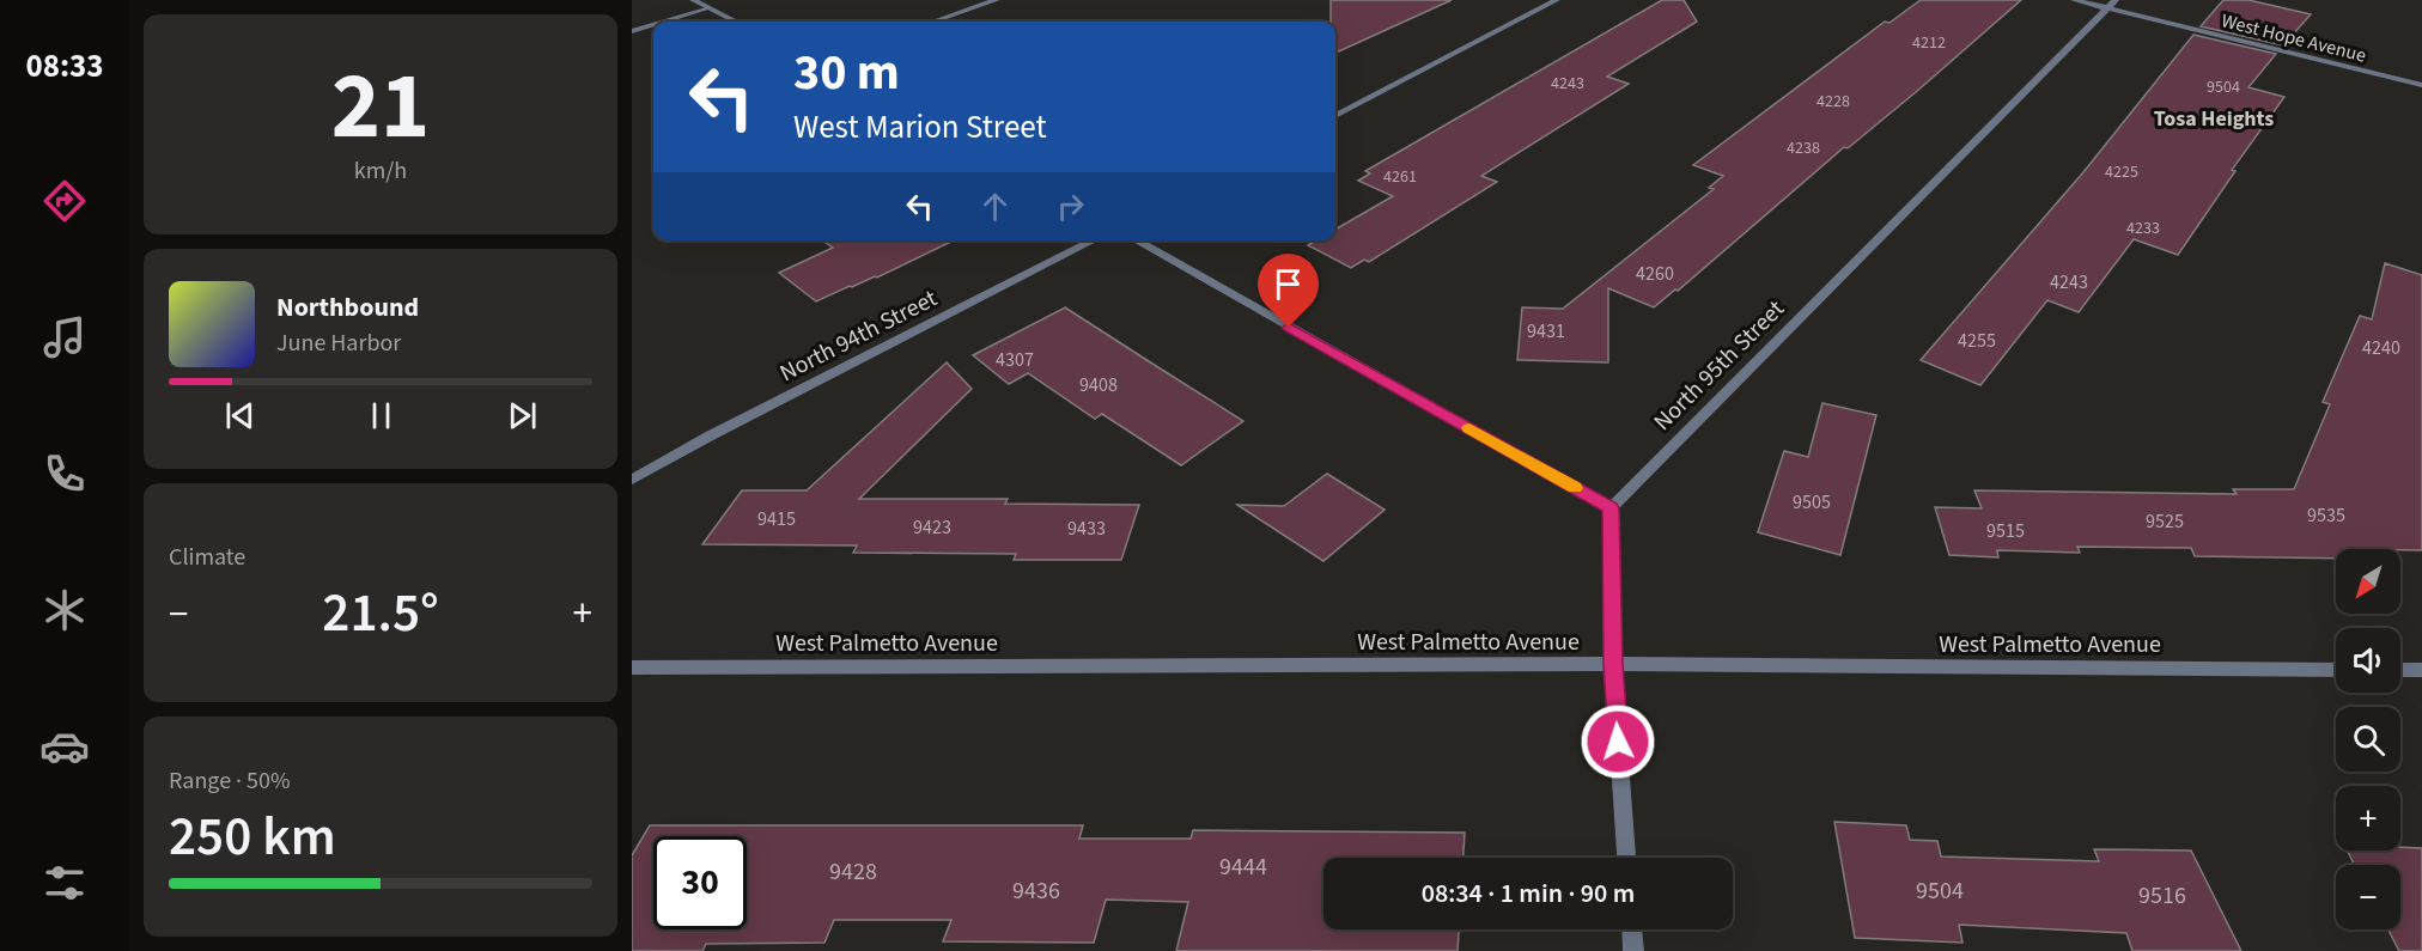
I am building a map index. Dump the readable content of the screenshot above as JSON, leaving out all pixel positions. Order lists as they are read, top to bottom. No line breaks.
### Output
{"streets":{"street":["West Hope Avenue","North 94th Street","North 95th Street","West Palmetto Avenue"]},"crossings":[["West Hope Avenue","North 95th Street"]],"districts":["Tosa Heights"],"house_numbers":["4212","4243","9504","4228","4238","4225","4261","4233","4260","4243","9431","4255","4240","4307","9408","9505","9535","9415","9525","9423","9433","9515","9444","9428","9436","9504","9516"],"north":"bottom left","page":{"tabs":"08:33","tile":[["21","km/h"],"Climate",["Range · 50%","250 km"]],"turn":["30 m","West Marion Street"],"song":["Northbound","June Harbor"],"map_buttons":["+","−"],"heat":["−","21.5°","+"],"limit":"30","trip":"08:34 · 1 min · 90 m"}}
